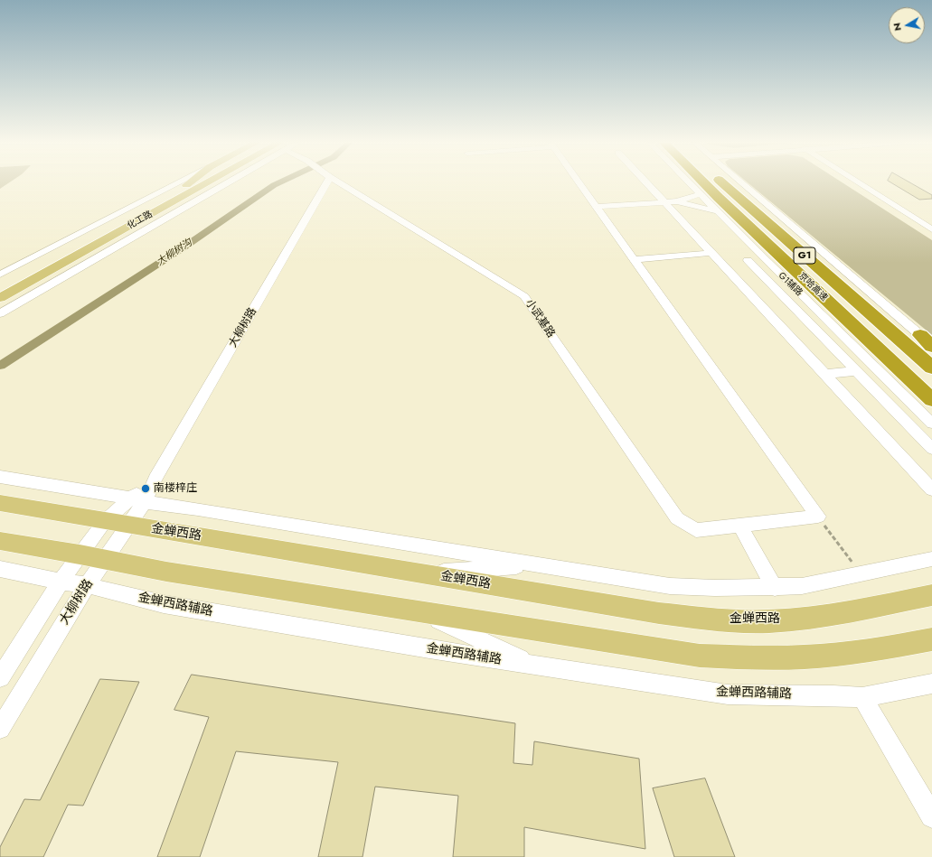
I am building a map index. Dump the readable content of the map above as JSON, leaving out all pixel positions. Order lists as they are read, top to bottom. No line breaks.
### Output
{"streets":{"highway":["G1","京哈高速"],"main road":["化工路","金蝉西路"],"street":["G1辅路","小武基路","大柳树路","金蝉西路辅路"]},"crossings":[["大柳树路","金蝉西路"],["大柳树路","金蝉西路辅路"]],"water":["大柳树沟"],"places":["南楼梓庄"],"north":"left"}
